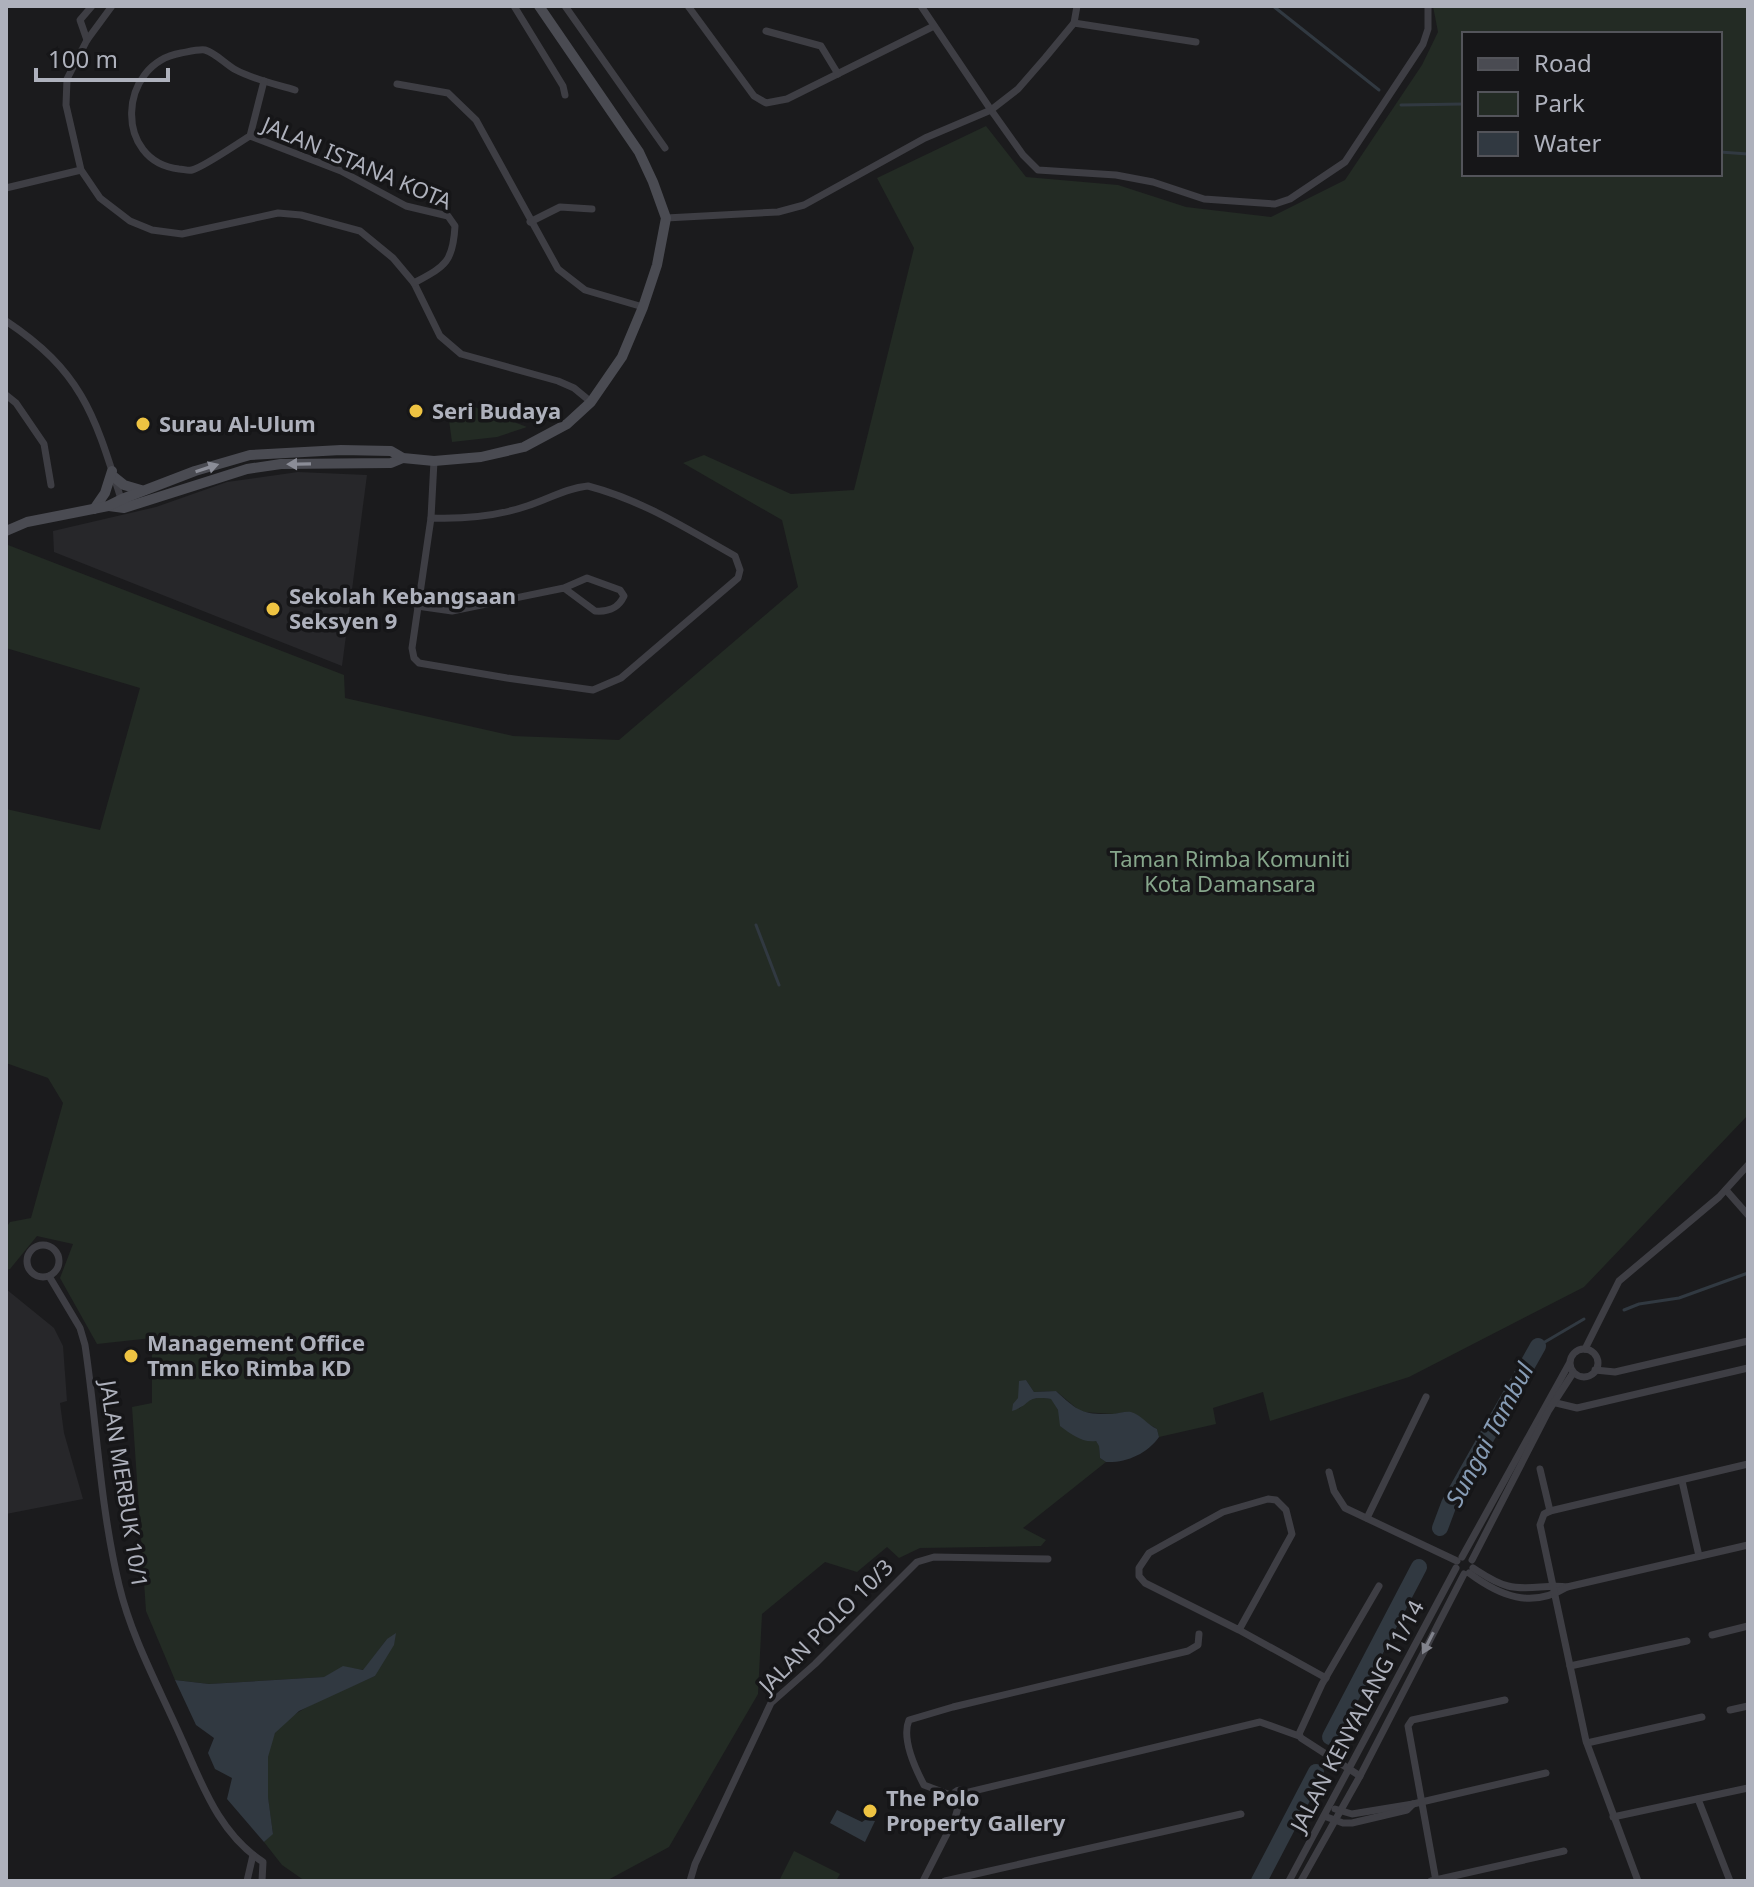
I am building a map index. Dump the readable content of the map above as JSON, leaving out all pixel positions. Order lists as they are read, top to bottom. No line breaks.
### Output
{"streets":{"street":["JALAN ISTANA KOTA","JALAN MERBUK 10/1","JALAN POLO 10/3","JALAN KENYALANG 11/14"]},"water":["Sungai Tambul"],"parks":["Taman Rimba Komuniti Kota Damansara"],"places":["Seri Budaya","Surau Al-Ulum","Sekolah Kebangsaan Seksyen 9","Management Office Tmn Eko Rimba KD","The Polo Property Gallery"],"legend":["Road","Park","Water"],"scale_bar":"100 m"}
